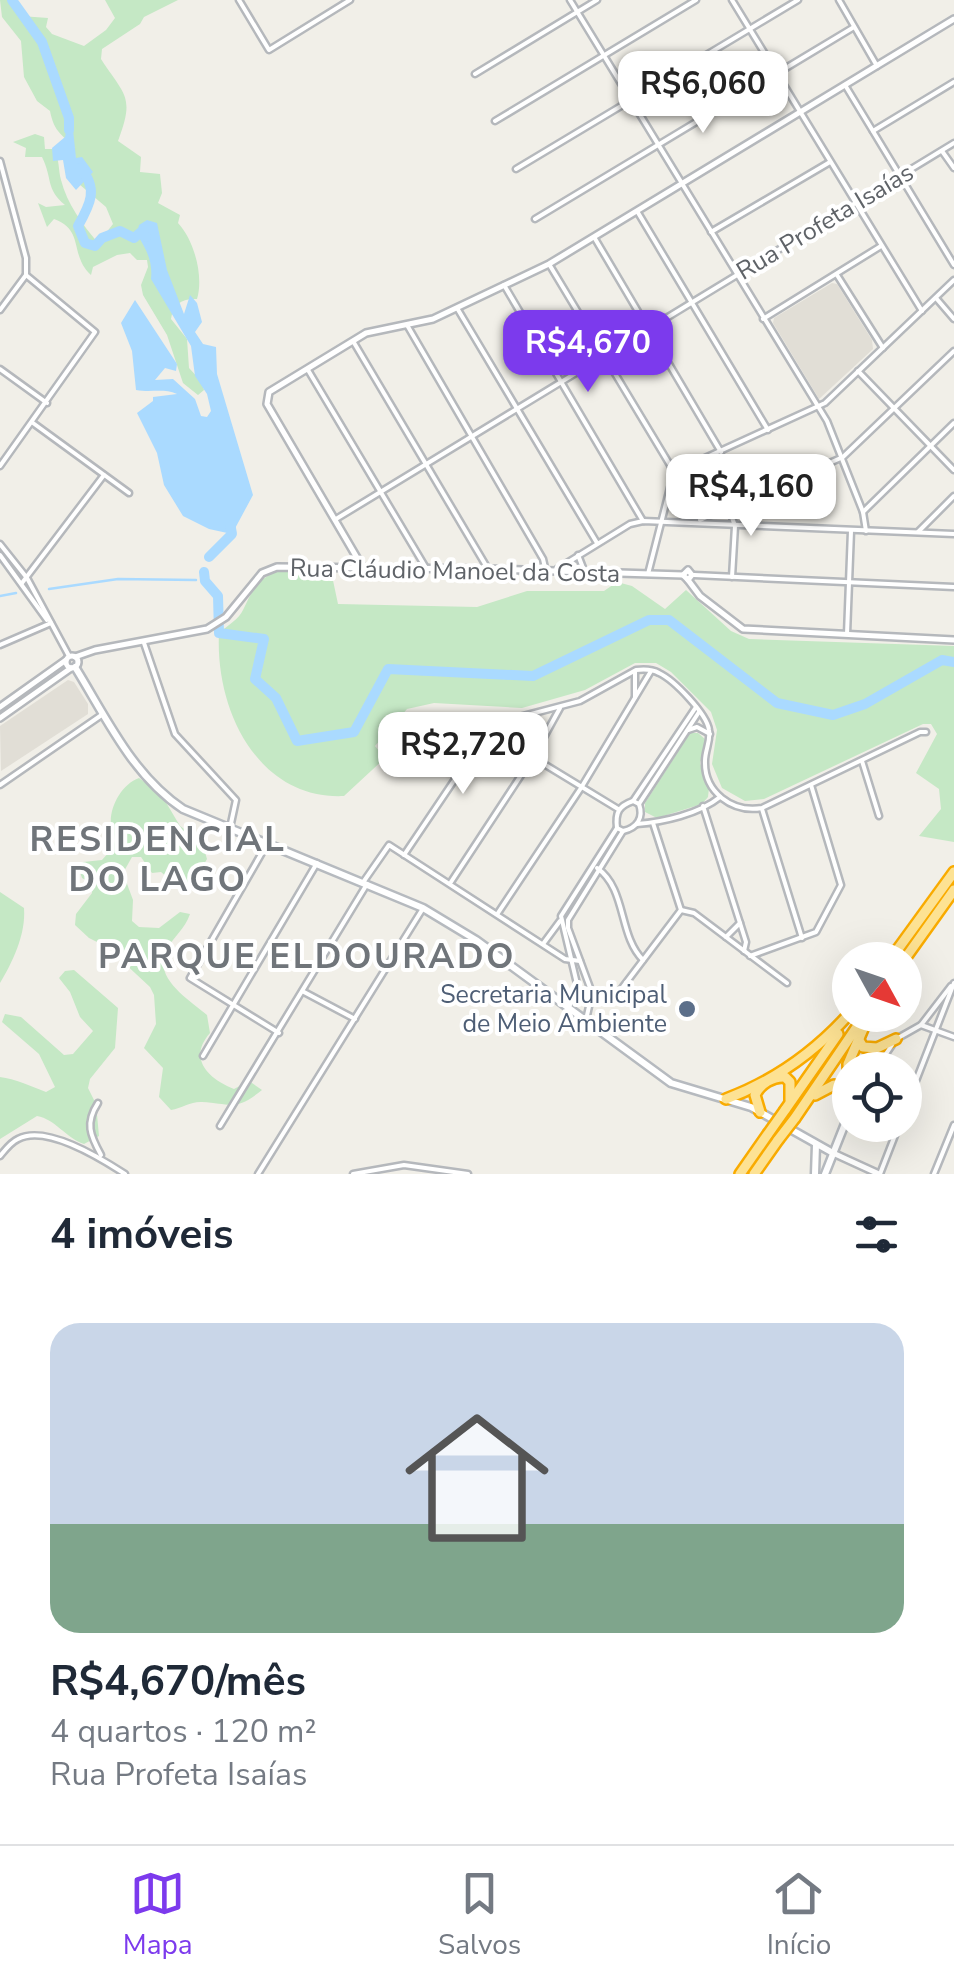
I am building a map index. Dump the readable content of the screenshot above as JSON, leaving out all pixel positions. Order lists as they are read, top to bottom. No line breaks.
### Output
{"streets":{"street":["Rua Profeta Isaías","Rua Cláudio Manoel da Costa"]},"districts":["RESIDENCIAL DO LAGO","PARQUE ELDOURADO"],"places":["Secretaria Municipal de Meio Ambiente"],"north":"bottom right","page":{"price":["R$6,060","R$4,670","R$4,160","R$2,720"],"heading":"4 imóveis","list":[{"name":"R$4,670/mês","note":"4 quartos · 120 m² · Rua Profeta Isaías"}],"tabs":["Mapa","Salvos","Início"]}}
